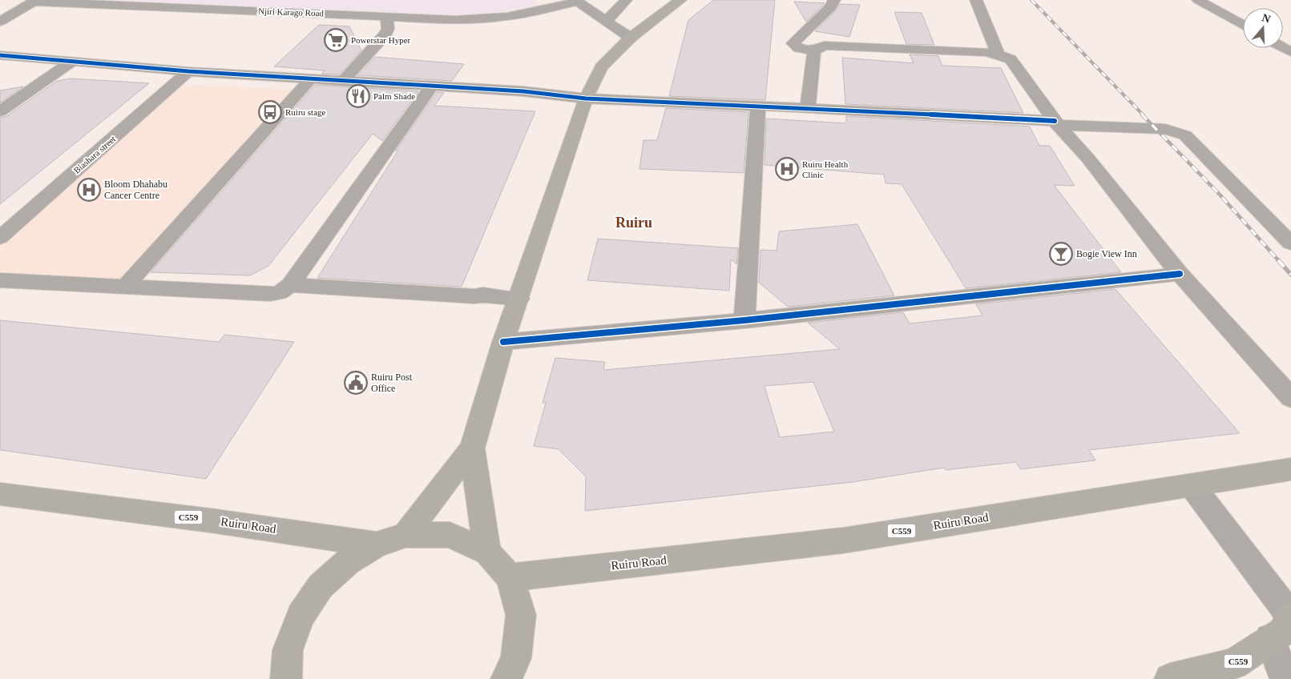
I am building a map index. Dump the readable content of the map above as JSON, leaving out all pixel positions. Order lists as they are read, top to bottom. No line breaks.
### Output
{"streets":{"main road":["C559","Ruiru Road"],"street":["Njiri Karago Road","Biashara street"]},"districts":["Ruiru"],"places":{"supermarket":["Powerstar Hyper"],"restaurant":["Palm Shade"],"bus stop":["Ruiru stage"],"hospital":["Ruiru Health Clinic","Bloom Dhahabu Cancer Centre"],"bar":["Bogie View Inn"],"public building":["Ruiru Post Office"]},"north":"top"}
